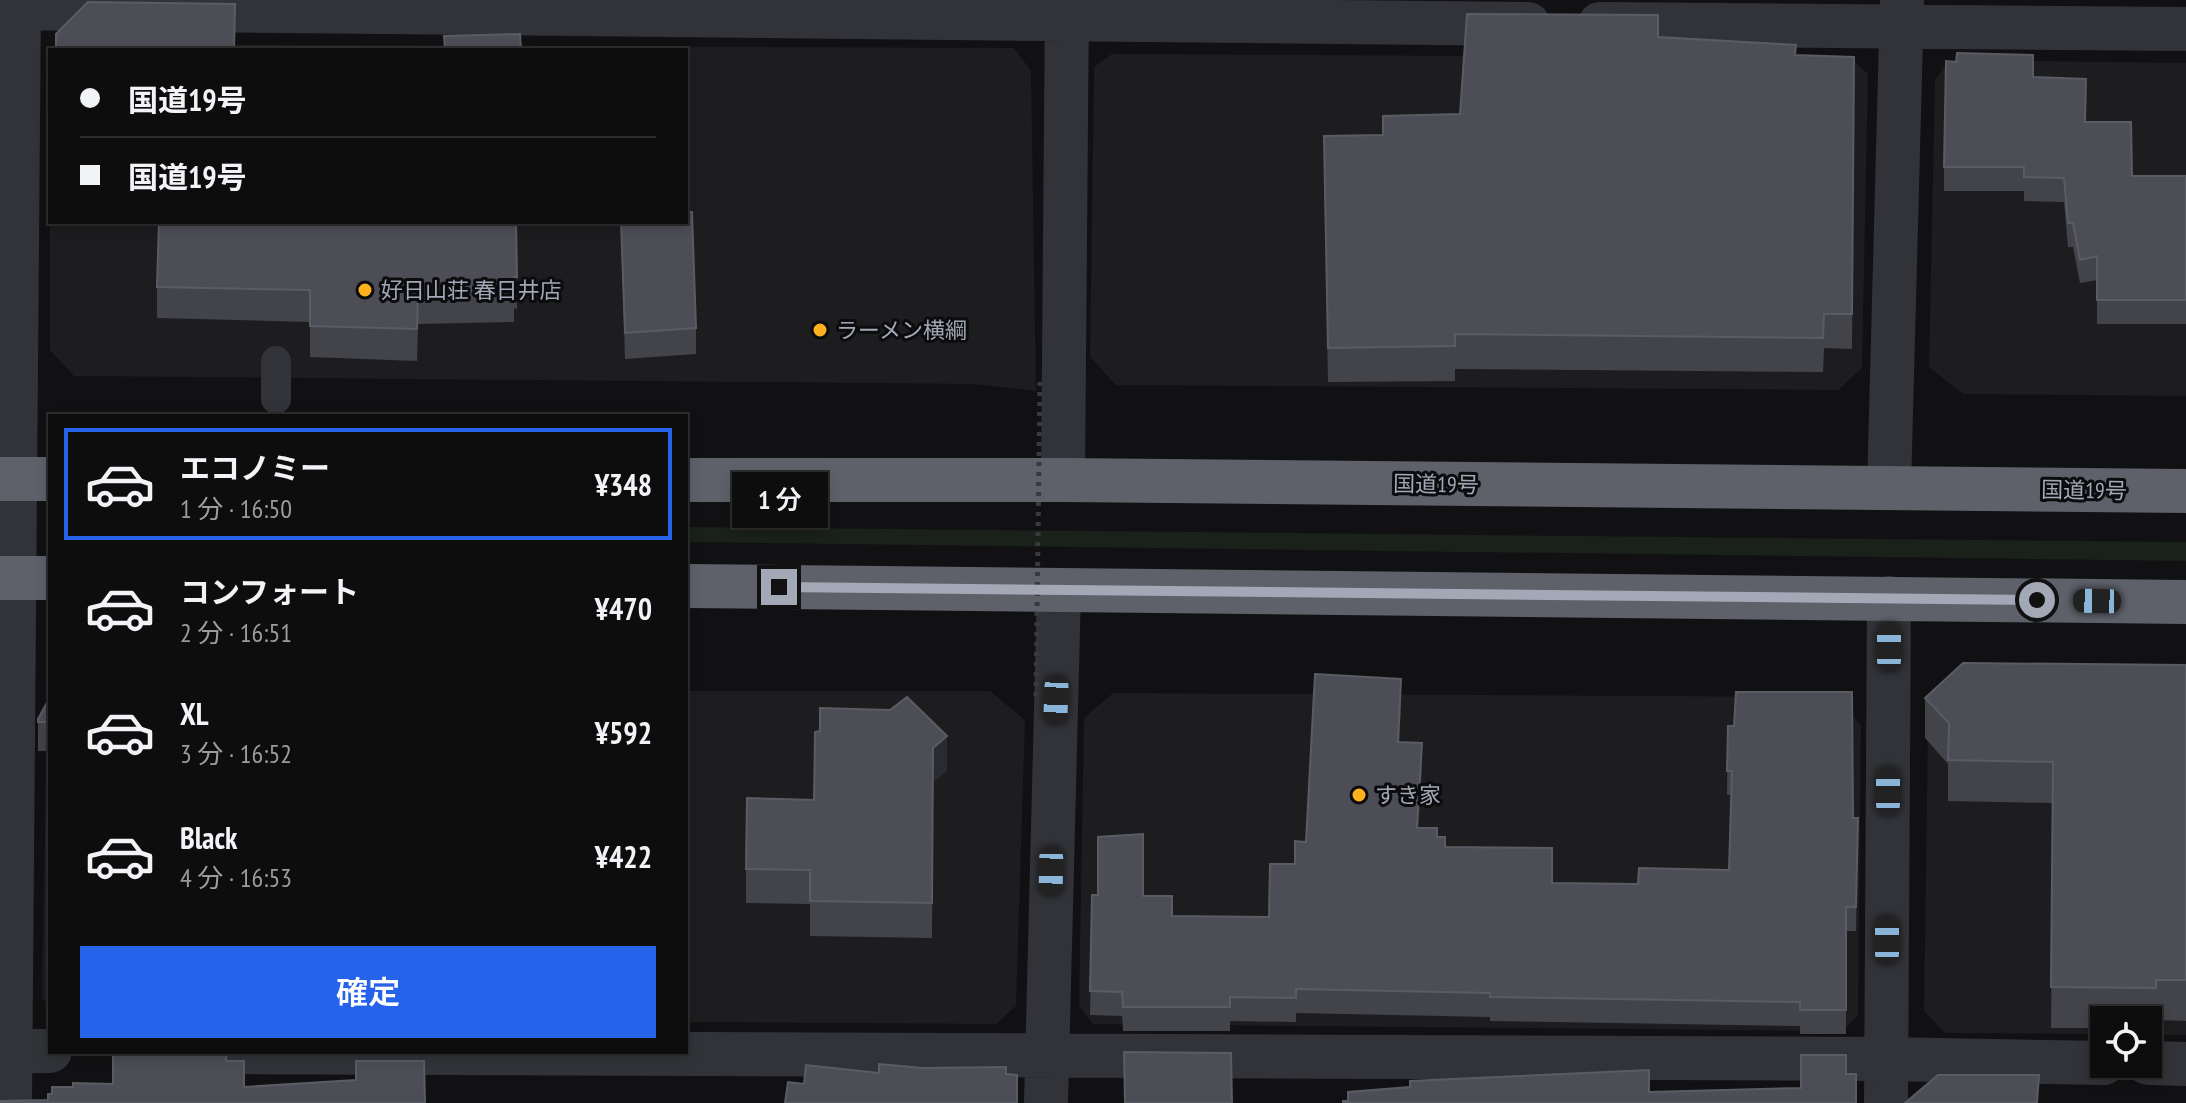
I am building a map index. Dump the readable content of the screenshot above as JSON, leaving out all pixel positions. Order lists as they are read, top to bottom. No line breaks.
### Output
{"streets":{"highway":["国道19号"]},"places":["好日山荘 春日井店","ラーメン横綱","すき家"],"page":{"banner":["国道19号","国道19号"],"list":[{"name":"エコノミー","note":"1 分 · 16:50","value":"¥348"},{"name":"コンフォート","note":"2 分 · 16:51","value":"¥470"},{"name":"XL","note":"3 分 · 16:52","value":"¥592"},{"name":"Black","note":"4 分 · 16:53","value":"¥422"}],"bubble":"1 分","buttons":"確定"}}
